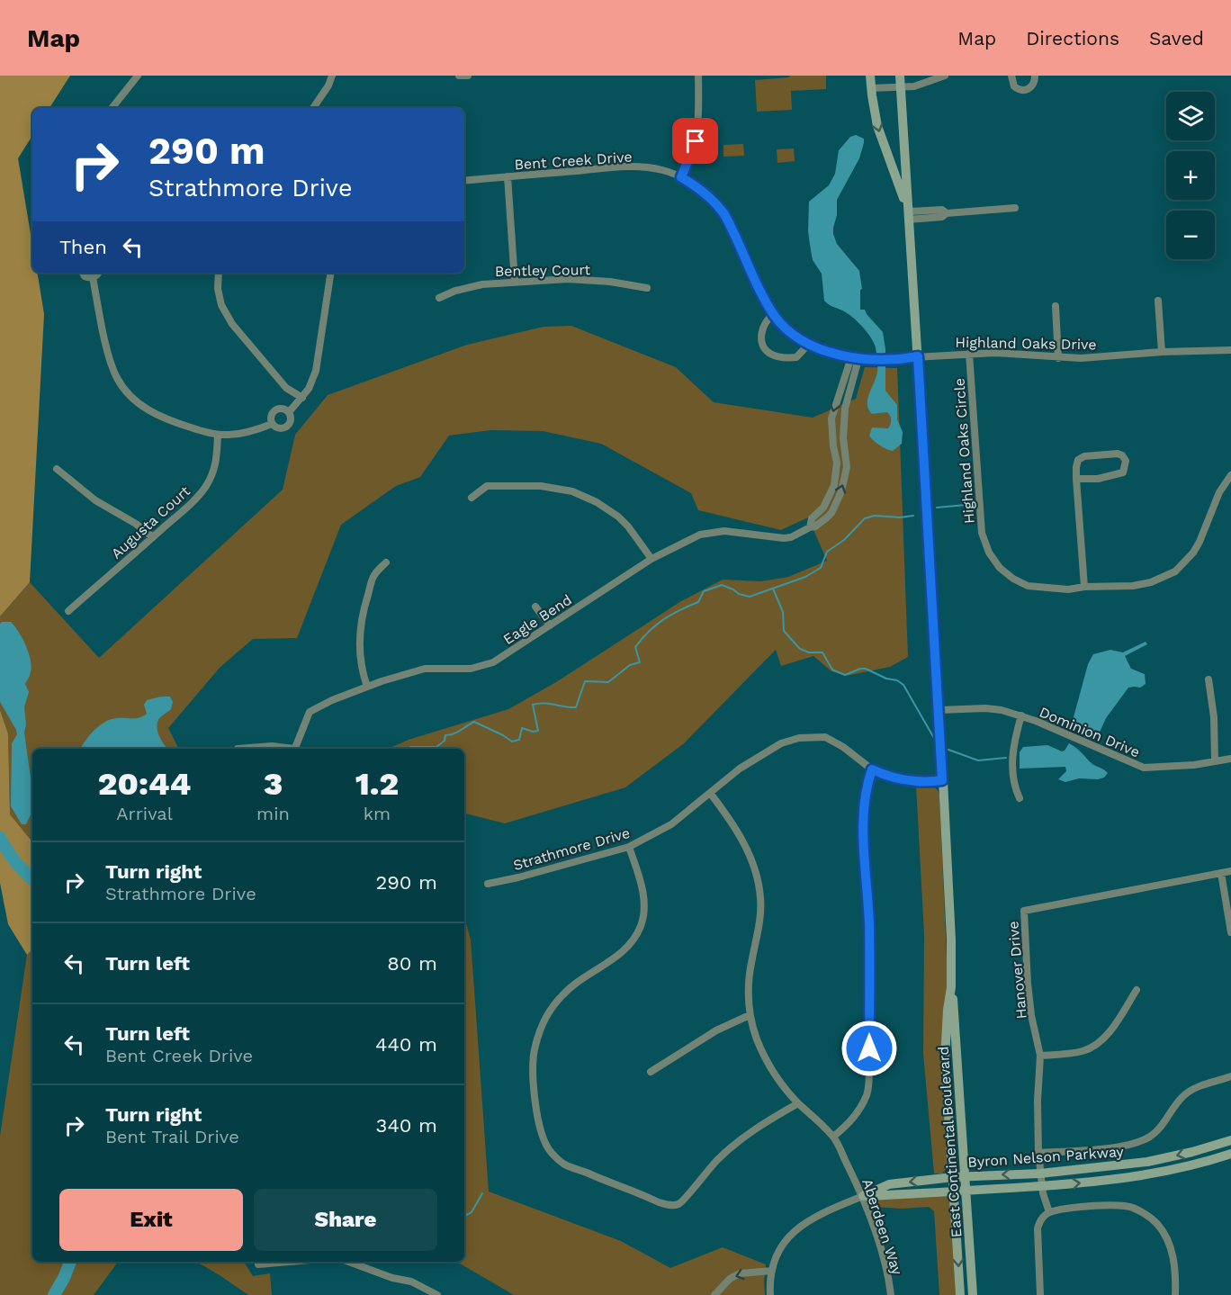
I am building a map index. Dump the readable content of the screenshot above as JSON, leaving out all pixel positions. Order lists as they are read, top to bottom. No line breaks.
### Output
{"streets":{"main road":["East Continental Boulevard","Byron Nelson Parkway"],"street":["Bent Creek Drive","Bentley Court","Highland Oaks Drive","Highland Oaks Circle","Augusta Court","Eagle Bend","Dominion Drive","Strathmore Drive","Hanover Drive","Aberdeen Way"]},"crossings":[["Bent Creek Drive","Highland Oaks Drive"],["Bent Creek Drive","Eagle Bend"],["Bent Creek Drive","East Continental Boulevard"],["Highland Oaks Drive","Highland Oaks Circle"],["Highland Oaks Drive","East Continental Boulevard"],["Dominion Drive","East Continental Boulevard"],["Strathmore Drive","East Continental Boulevard"],["Strathmore Drive","Aberdeen Way"],["Hanover Drive","Byron Nelson Parkway"],["East Continental Boulevard","Byron Nelson Parkway"],["Byron Nelson Parkway","Aberdeen Way"]],"page":{"header":"Map","nav":["Map","Directions","Saved"],"map_buttons":["+","−"],"turn":["290 m","Strathmore Drive"],"then":"Then","eta":["20:44","Arrival","3","min","1.2","km"],"list":[{"name":"Turn right","note":"Strathmore Drive","value":"290 m"},{"name":"Turn left","value":"80 m"},{"name":"Turn left","note":"Bent Creek Drive","value":"440 m"},{"name":"Turn right","note":"Bent Trail Drive","value":"340 m"}],"buttons":["Exit","Share"]}}
